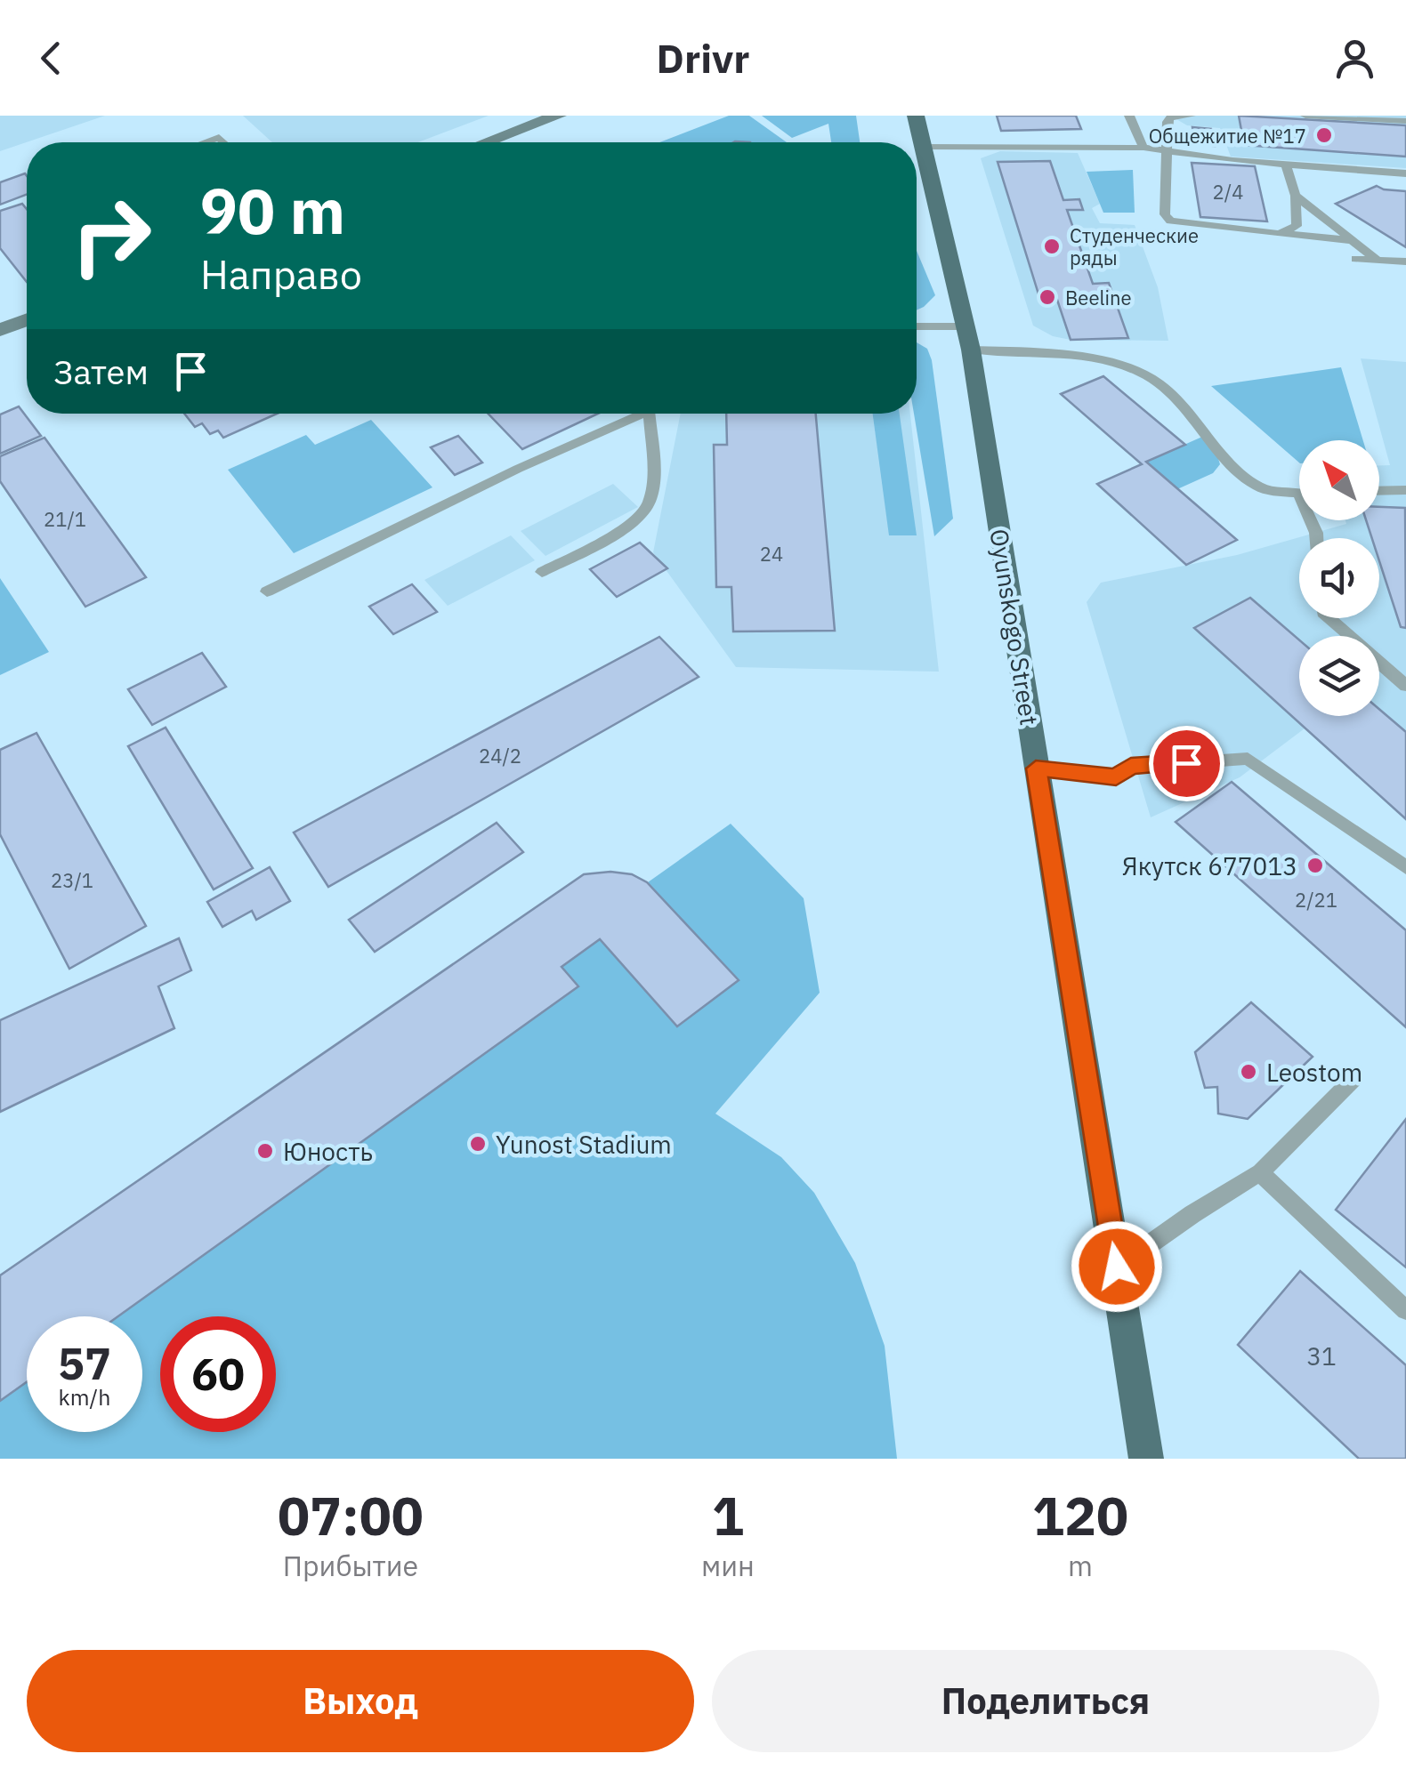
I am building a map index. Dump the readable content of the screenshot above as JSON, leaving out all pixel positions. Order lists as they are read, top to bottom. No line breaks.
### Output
{"streets":{"main road":["Oyunskogo Street"]},"places":["Общежитие №17","Студенческие ряды","Beeline","Якутск 677013","Leostom","Yunost Stadium","Юность"],"house_numbers":["2/4","21/1","24","24/2","23/1","2/21","31"],"north":"top left","page":{"header":"Drivr","turn":["90 m","Направо"],"then":"Затем","speed":"57 km/h","limit":"60","eta":["07:00","Прибытие","1","мин","120","m"],"buttons":["Выход","Поделиться"]}}
